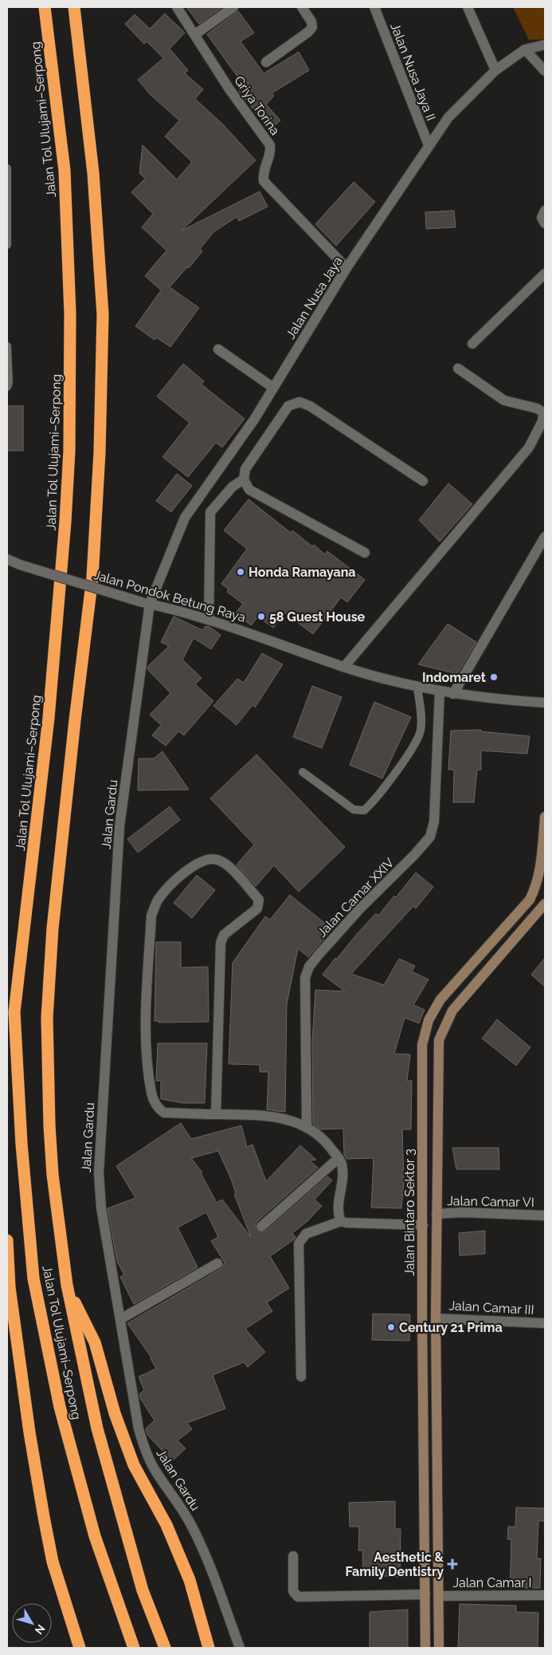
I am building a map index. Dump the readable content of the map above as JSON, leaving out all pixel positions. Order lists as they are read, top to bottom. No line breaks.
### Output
{"streets":{"highway":["Jalan Tol Ulujami–Serpong"],"main road":["Jalan Bintaro Sektor 3"],"street":["Jalan Nusa Jaya II","Griya Torina","Jalan Nusa Jaya","Jalan Pondok Betung Raya","Jalan Gardu","Jalan Camar XXIV","Jalan Camar VI","Jalan Camar III","Jalan Camar I"]},"crossings":[["Jalan Nusa Jaya II","Jalan Nusa Jaya"],["Griya Torina","Jalan Nusa Jaya"],["Jalan Nusa Jaya","Jalan Pondok Betung Raya"],["Jalan Nusa Jaya","Jalan Gardu"],["Jalan Pondok Betung Raya","Jalan Gardu"],["Jalan Pondok Betung Raya","Jalan Camar XXIV"],["Jalan Camar VI","Jalan Bintaro Sektor 3"],["Jalan Bintaro Sektor 3","Jalan Camar III"],["Jalan Bintaro Sektor 3","Jalan Camar I"]],"places":{"other":["Honda Ramayana","58 Guest House","Indomaret","Century 21 Prima"],"health":["Aesthetic & Family Dentistry"]},"north":"bottom right"}
